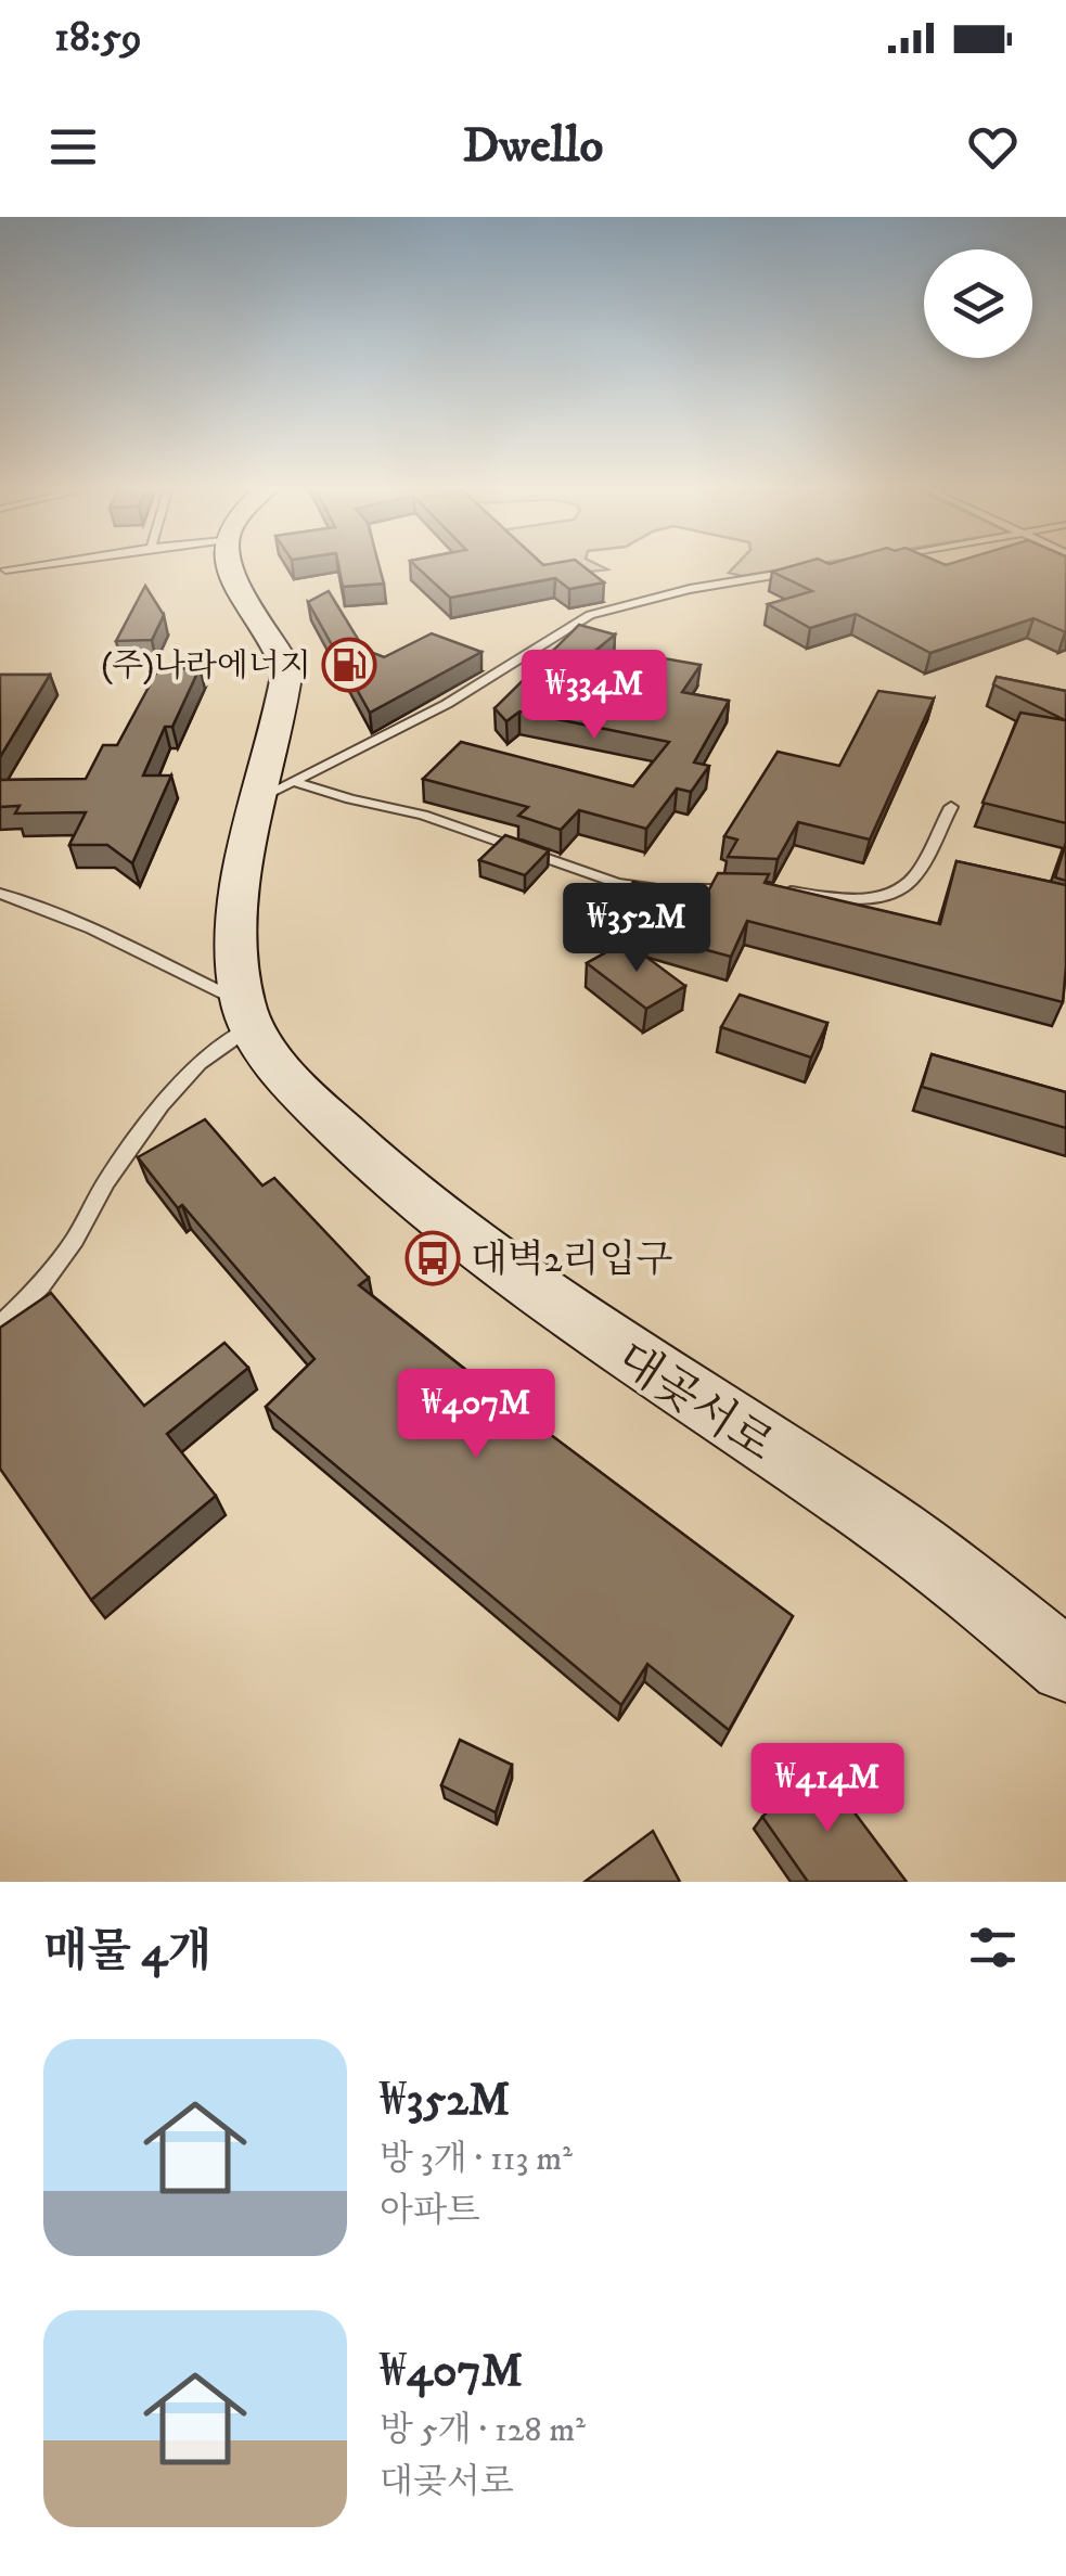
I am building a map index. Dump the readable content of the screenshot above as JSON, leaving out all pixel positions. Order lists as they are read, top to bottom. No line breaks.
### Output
{"streets":{"street":["대곶서로"]},"places":{"fuel station":["(주)나라에너지"],"bus stop":["대벽2리입구"]},"page":{"status":"18:59","header":"Dwello","price":["₩334M","₩352M","₩407M","₩414M"],"heading":"매물 4개","list":[{"name":"₩352M","note":"방 3개 · 113 m² · 아파트"},{"name":"₩407M","note":"방 5개 · 128 m² · 대곶서로"}]}}
